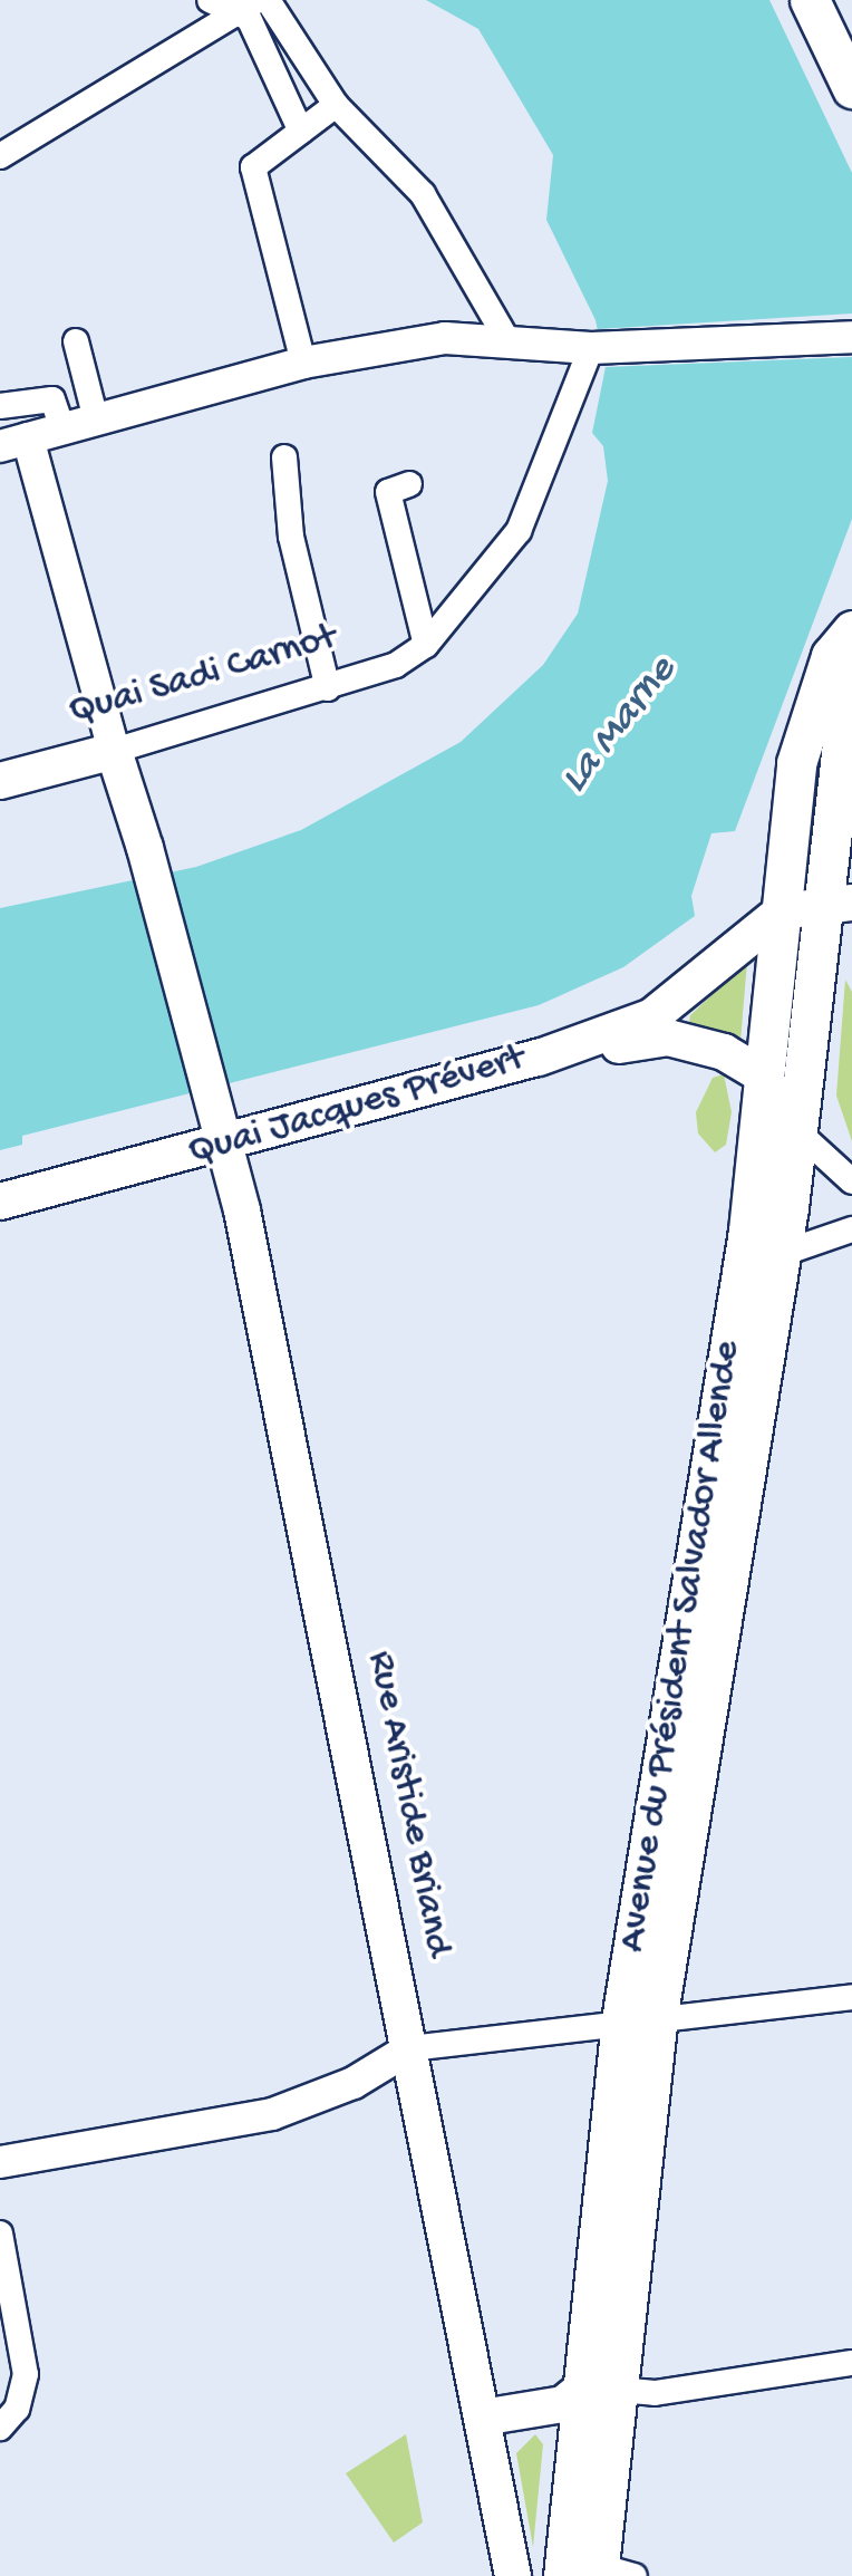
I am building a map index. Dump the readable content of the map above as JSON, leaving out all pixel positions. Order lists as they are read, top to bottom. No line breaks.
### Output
{"streets":{"main road":["Quai Sadi Carnot","Quai Jacques Prévert","Avenue du Président Salvador Allende","Rue Aristide Briand"]},"crossings":[["Quai Sadi Carnot","Rue Aristide Briand"],["Quai Jacques Prévert","Avenue du Président Salvador Allende"],["Quai Jacques Prévert","Rue Aristide Briand"]],"water":["La Marne"]}
